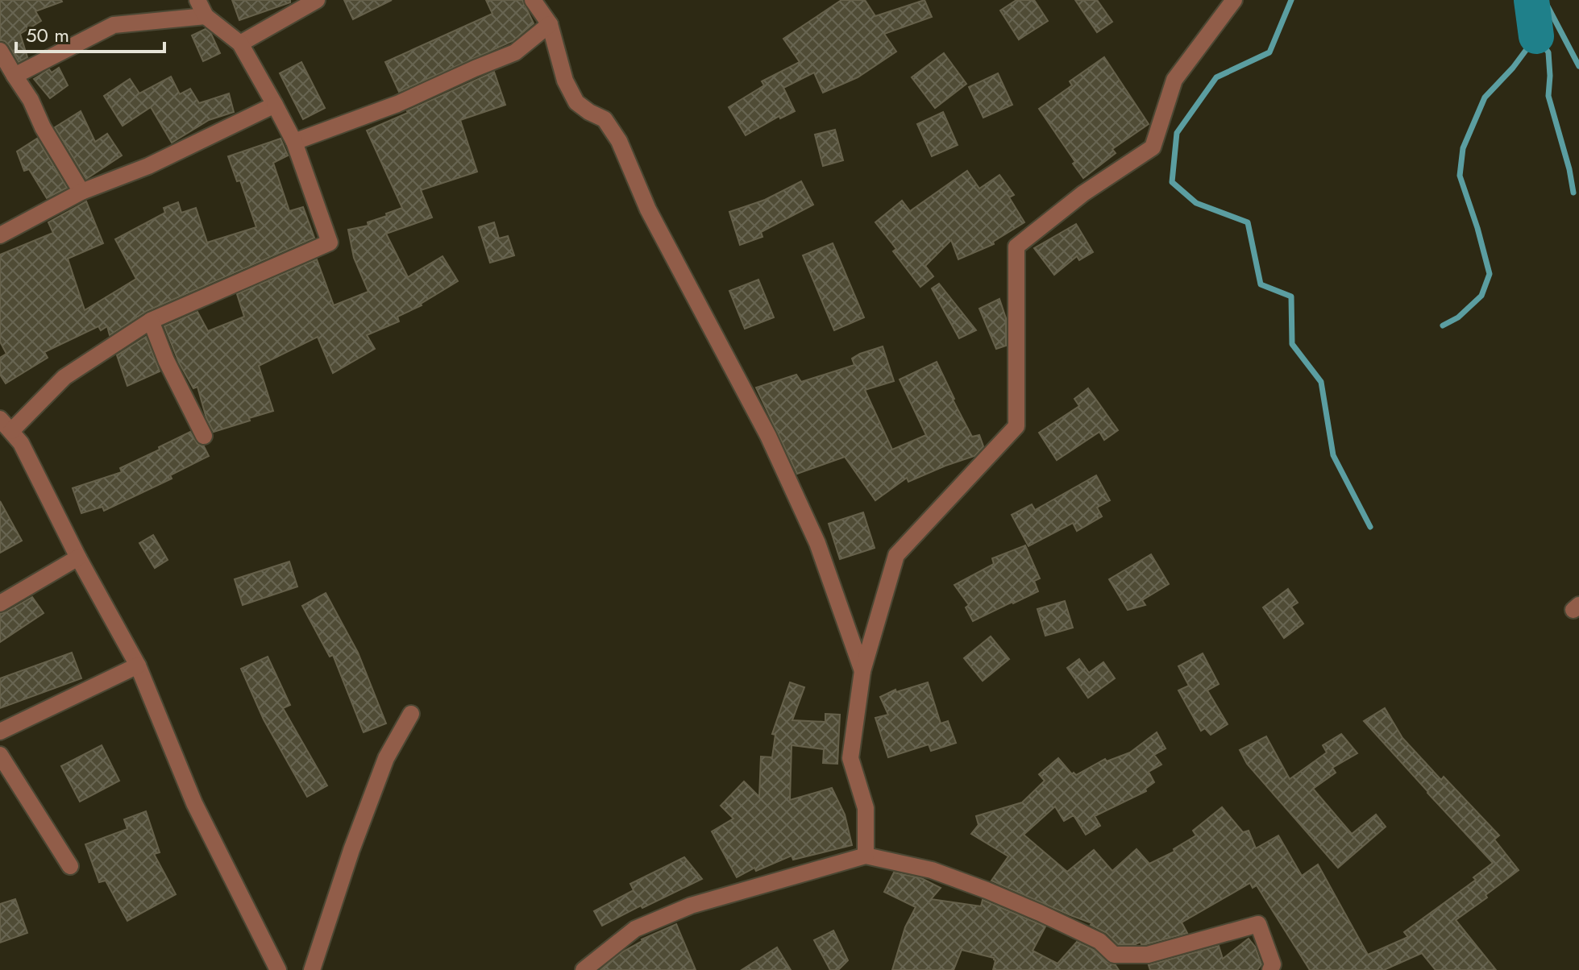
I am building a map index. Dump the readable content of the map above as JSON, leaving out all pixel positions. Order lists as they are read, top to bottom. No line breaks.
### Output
{"scale_bar":"50 m"}
